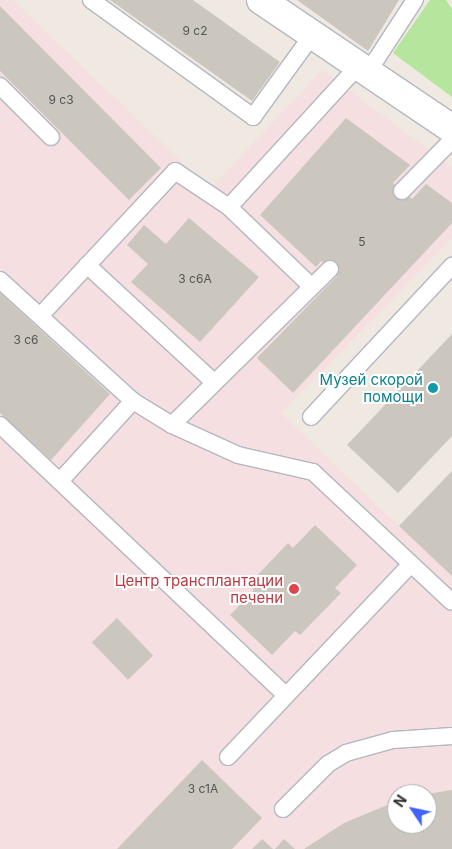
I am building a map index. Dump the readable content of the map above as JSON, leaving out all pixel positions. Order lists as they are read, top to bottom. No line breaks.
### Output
{"places":["Музей скорой помощи","Центр трансплантации печени"],"house_numbers":["9 с2","9 с3","5","3 с6А","3 с6","3 с1А"],"north":"top left"}
